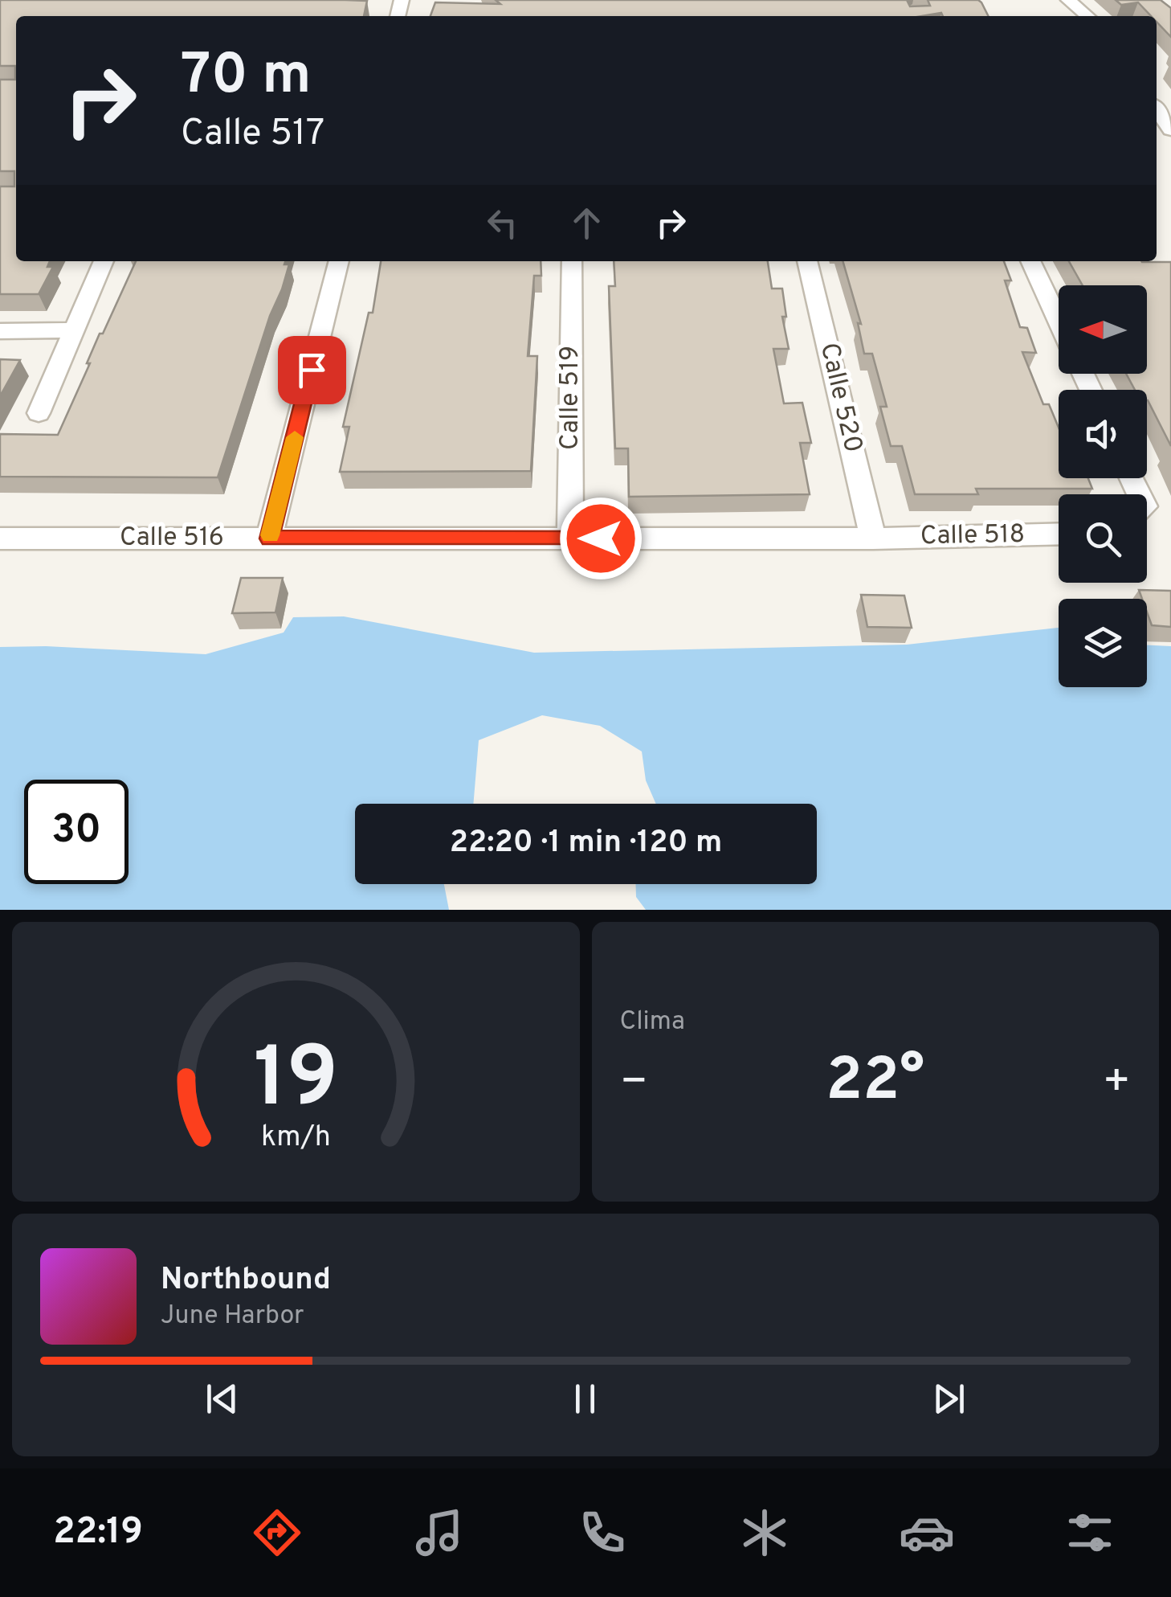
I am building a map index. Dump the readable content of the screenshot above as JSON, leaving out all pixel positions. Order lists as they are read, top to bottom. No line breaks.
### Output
{"streets":{"street":["Calle 519","Calle 520","Calle 518","Calle 516"]},"crossings":[["Calle 519","Calle 516"],["Calle 520","Calle 518"],["Calle 520","Calle 516"],["Calle 518","Calle 516"]],"north":"left","page":{"turn":["70 m","Calle 517"],"limit":"30","trip":"22:20 · 1 min · 120 m","tile":"Clima","heat":["−","22°","+"],"song":["Northbound","June Harbor"],"tabs":"22:19","gauge":["19","km/h"]}}
